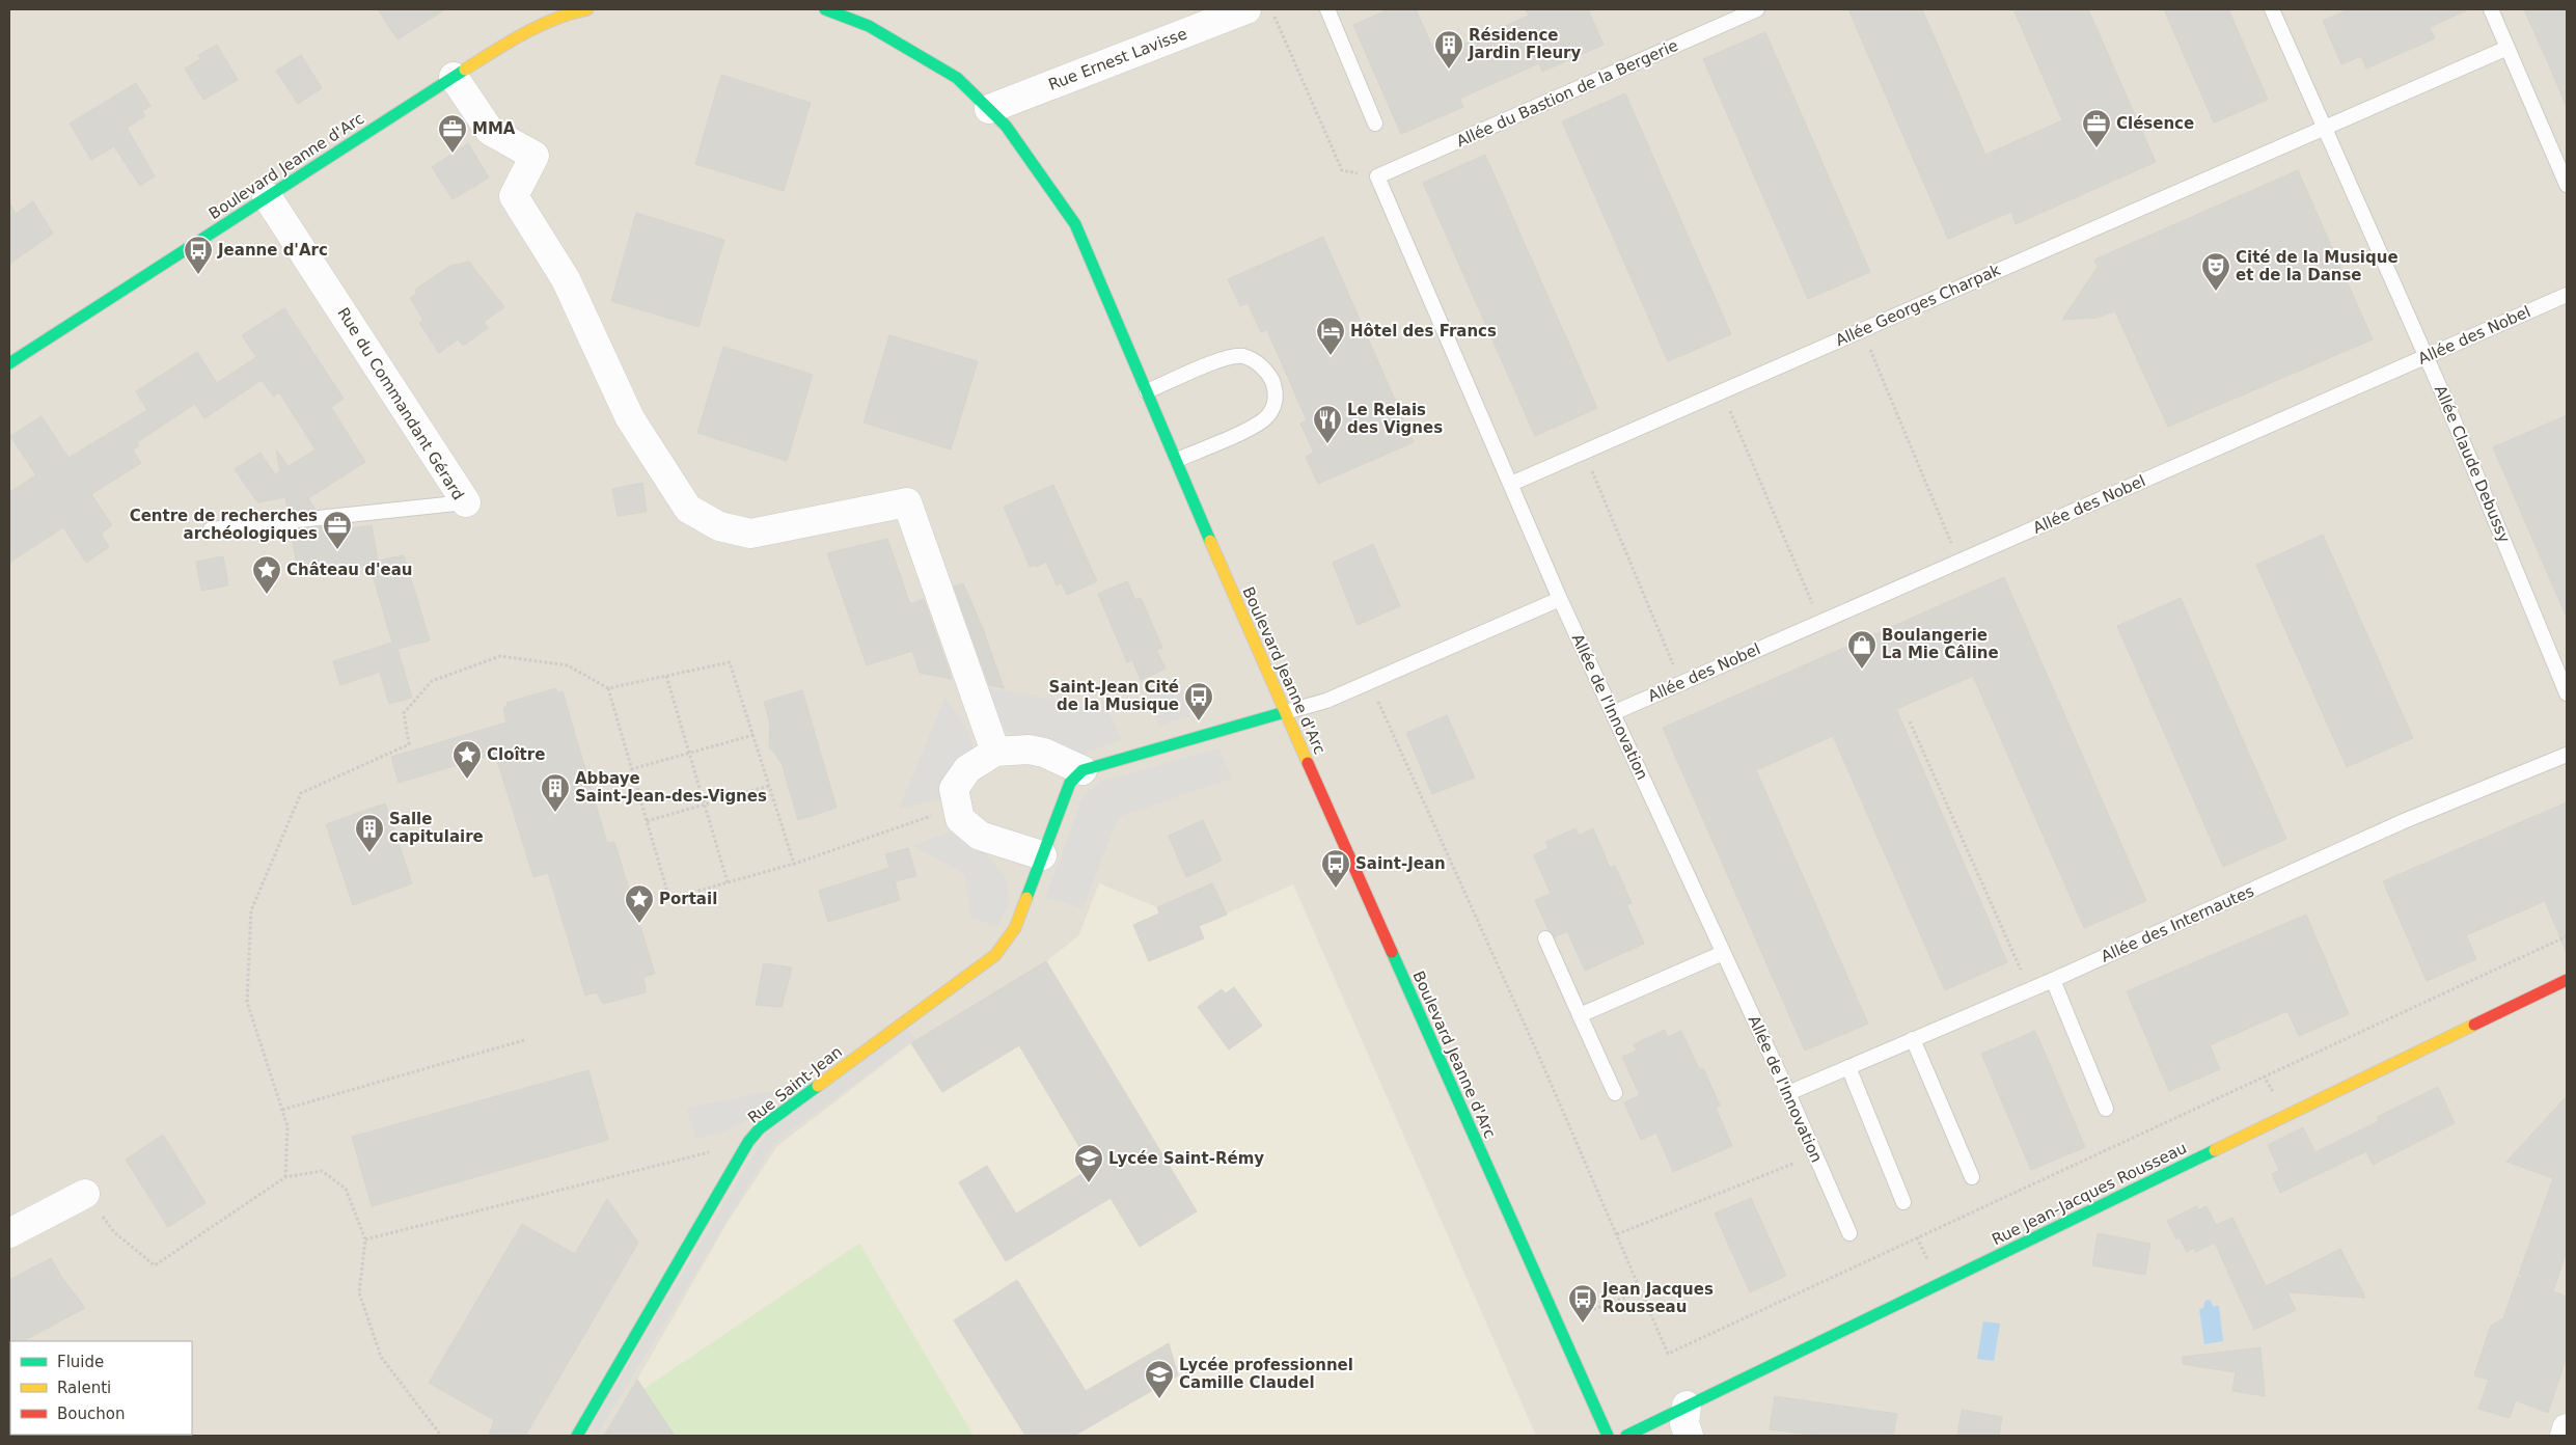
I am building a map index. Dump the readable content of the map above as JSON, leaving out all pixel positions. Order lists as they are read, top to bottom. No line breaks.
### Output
{"streets":{"street":["Rue Ernest Lavisse","Boulevard Jeanne d'Arc","Rue du Commandant Gérard","Rue Saint-Jean","Rue Jean-Jacques Rousseau"],"lane":["Allée du Bastion de la Bergerie","Allée Georges Charpak","Allée des Nobel","Allée Claude Debussy","Allée de l'Innovation","Allée des Internautes"]},"crossings":[["Rue Ernest Lavisse","Boulevard Jeanne d'Arc"],["Allée du Bastion de la Bergerie","Allée de l'Innovation"],["Boulevard Jeanne d'Arc","Rue du Commandant Gérard"],["Allée Georges Charpak","Allée Claude Debussy"],["Allée Georges Charpak","Allée de l'Innovation"],["Allée des Nobel","Allée Claude Debussy"],["Allée des Nobel","Allée de l'Innovation"],["Allée de l'Innovation","Allée des Internautes"]],"places":{"building":["Résidence Jardin Fleury","Abbaye Saint-Jean-des-Vignes","Salle capitulaire"],"office":["Clésence","MMA","Centre de recherches archéologiques"],"bus stop":["Jeanne d'Arc","Saint-Jean Cité de la Musique","Saint-Jean","Jean Jacques Rousseau"],"theatre":["Cité de la Musique et de la Danse"],"hotel":["Hôtel des Francs"],"restaurant":["Le Relais des Vignes"],"place":["Château d'eau","Cloître","Portail"],"shop":["Boulangerie La Mie Câline"],"school or university":["Lycée Saint-Rémy","Lycée professionnel Camille Claudel"]},"legend":["Fluide","Ralenti","Bouchon"]}
